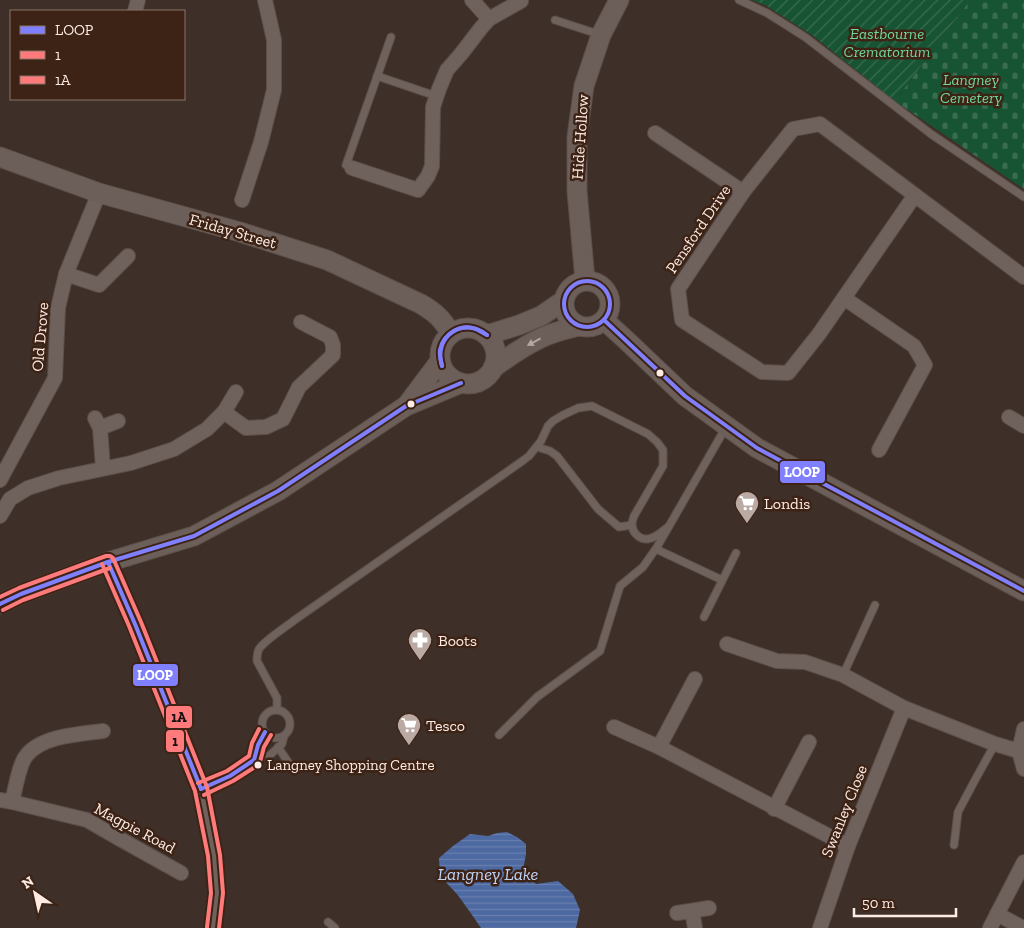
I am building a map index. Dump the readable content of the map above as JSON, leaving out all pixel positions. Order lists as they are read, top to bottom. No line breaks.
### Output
{"streets":{"main road":["Hide Hollow","Friday Street"],"street":["Pensford Drive","Old Drove","Swanley Close","Magpie Road"]},"crossings":[["Friday Street","Old Drove"]],"water":["Langney Lake"],"parks":["Eastbourne Crematorium","Langney Cemetery"],"places":{"supermarket":["Londis","Tesco"],"pharmacy":["Boots"],"other":["Langney Shopping Centre"]},"lines":["transit line LOOP","transit line 1A","transit line 1"],"legend":["LOOP","1","1A"],"scale_bar":"50 m","north":"top left"}
